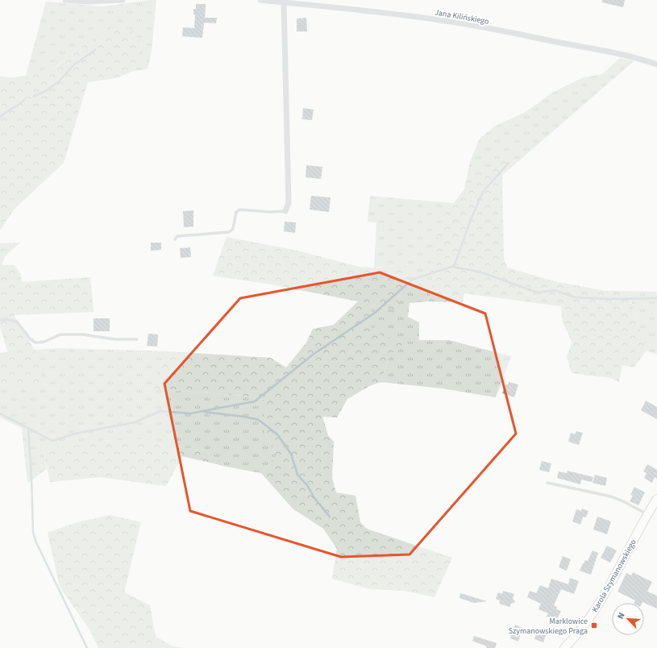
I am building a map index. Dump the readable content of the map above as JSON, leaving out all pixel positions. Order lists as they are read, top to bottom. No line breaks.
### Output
{"streets":{"street":["Jana Kilińskiego","Karola Szymanowskiego"]},"places":{"transit":["Marklowice Szymanowskiego Praga"]},"north":"top left"}
